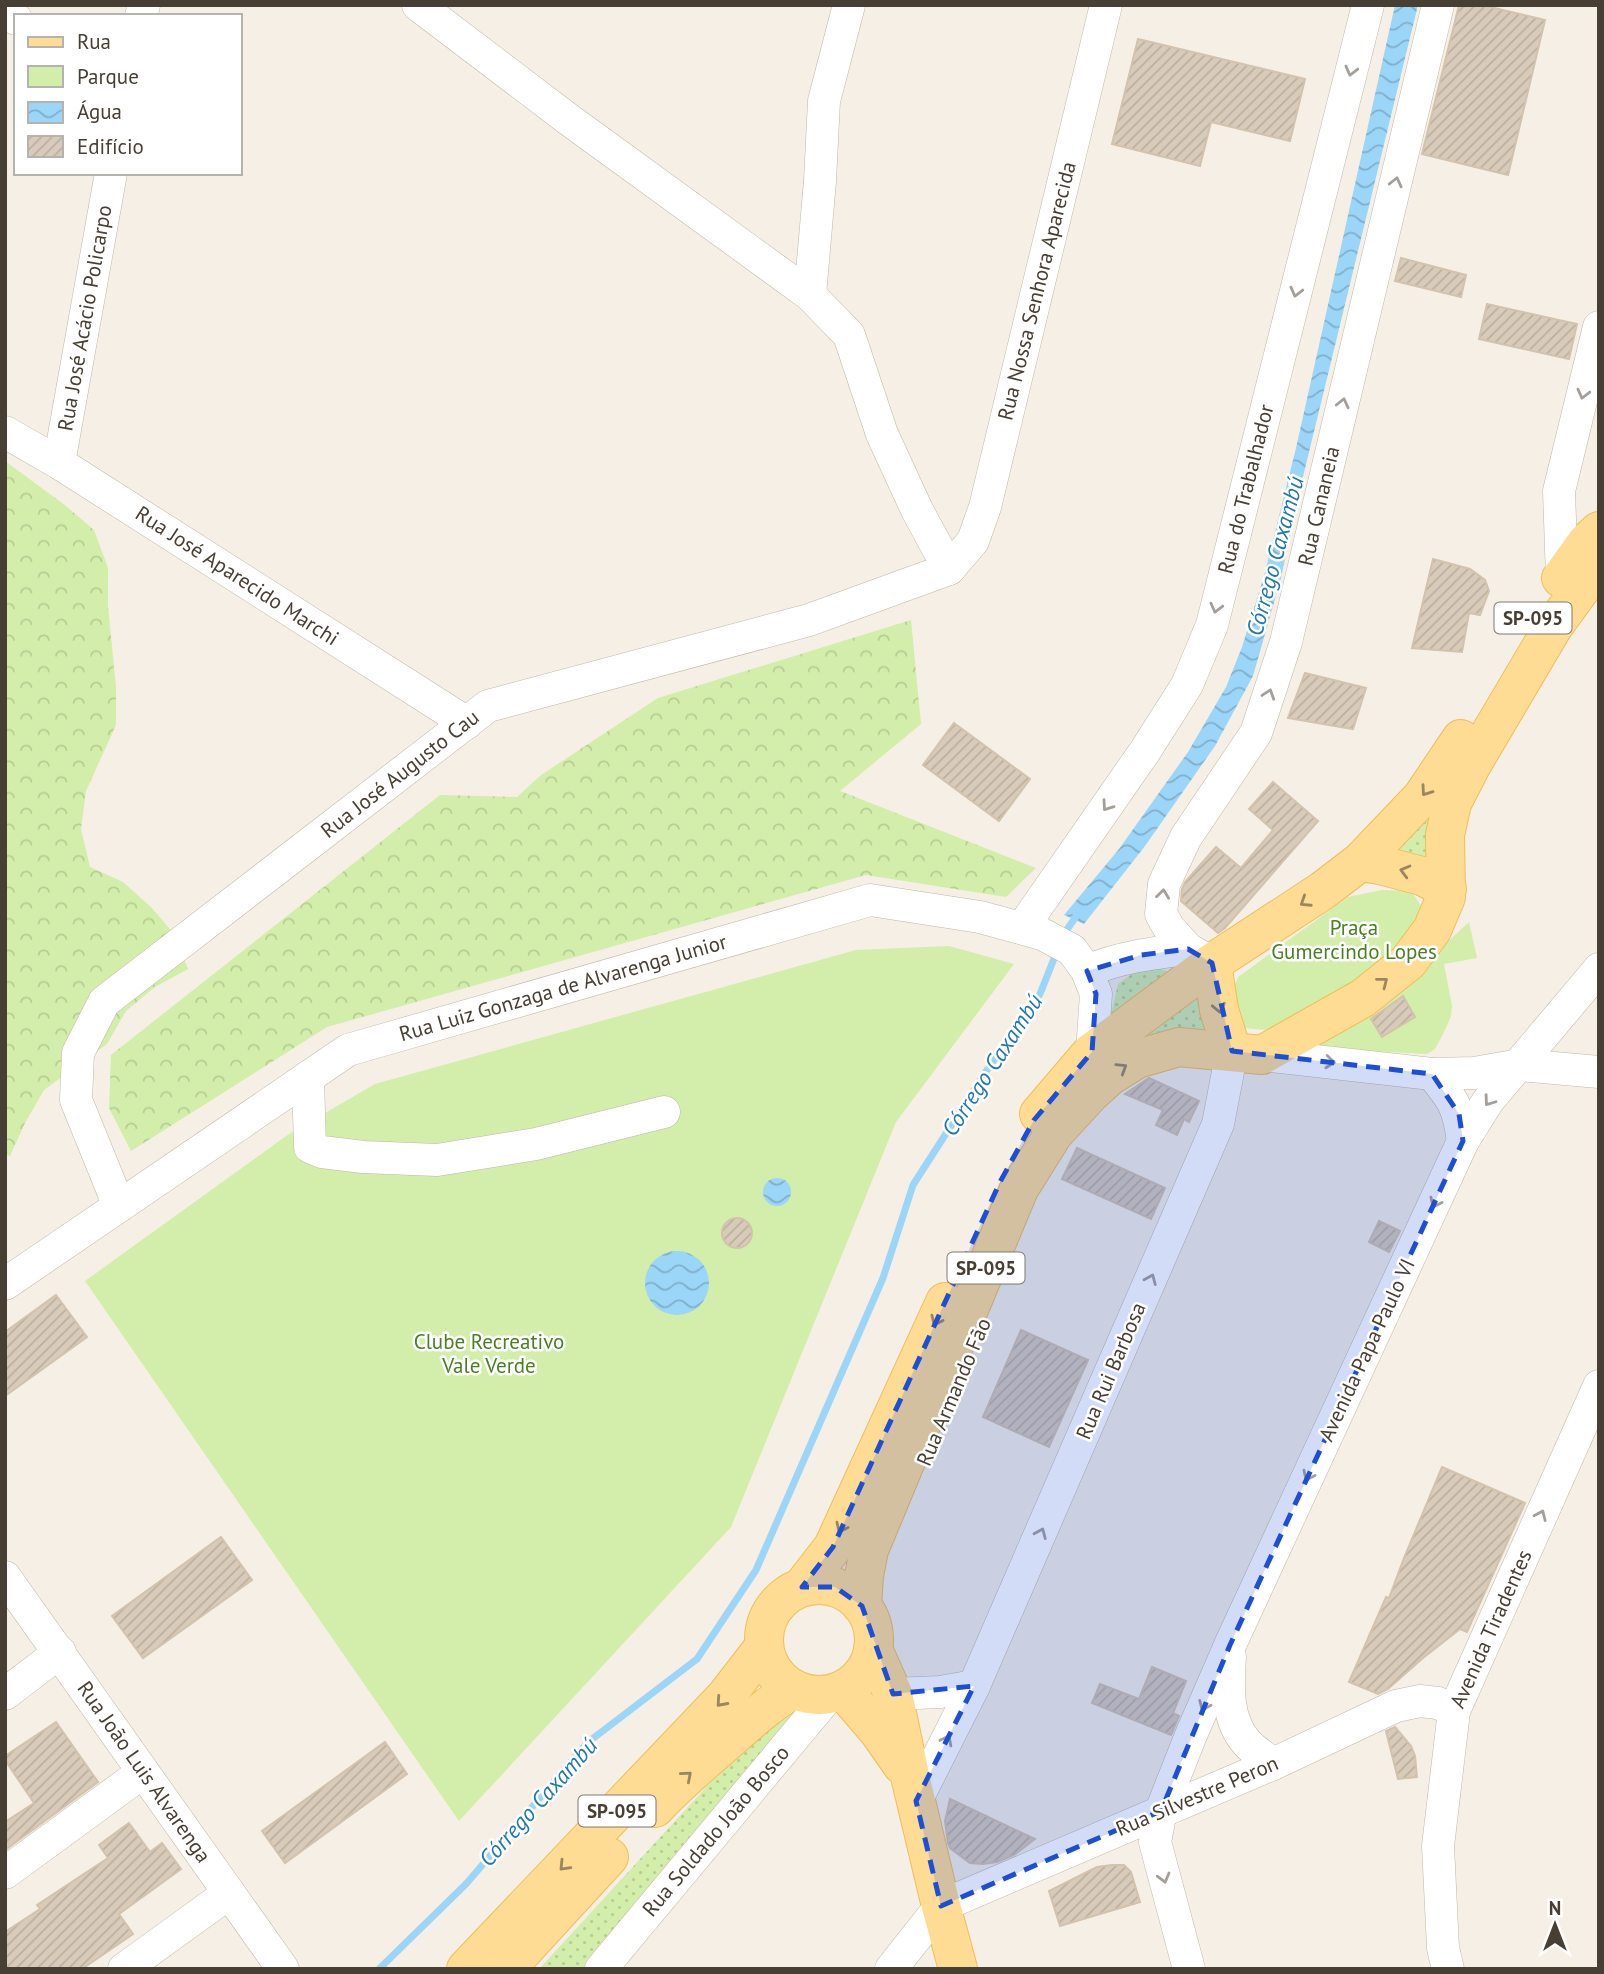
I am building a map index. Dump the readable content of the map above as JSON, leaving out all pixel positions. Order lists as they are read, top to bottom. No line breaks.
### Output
{"streets":{"main road":["SP-095","Rua Armando Fão"],"street":["Rua Nossa Senhora Aparecida","Rua José Acácio Policarpo","Rua do Trabalhador","Rua Cananeia","Rua José Aparecido Marchi","Rua José Augusto Cau","Rua Luiz Gonzaga de Alvarenga Junior","Avenida Papa Paulo VI","Rua Rui Barbosa","Avenida Tiradentes","Rua João Luis Alvarenga","Rua Silvestre Peron","Rua Soldado João Bosco"]},"crossings":[["Rua Nossa Senhora Aparecida","Rua José Augusto Cau"],["Rua José Acácio Policarpo","Rua José Aparecido Marchi"],["Rua do Trabalhador","Rua Luiz Gonzaga de Alvarenga Junior"],["Rua Cananeia","SP-095"],["Rua José Aparecido Marchi","Rua José Augusto Cau"],["SP-095","Rua Rui Barbosa"],["SP-095","Rua Armando Fão"],["SP-095","Rua Soldado João Bosco"],["Rua José Augusto Cau","Rua Luiz Gonzaga de Alvarenga Junior"],["Avenida Papa Paulo VI","Rua Silvestre Peron"],["Rua Rui Barbosa","Rua Armando Fão"],["Rua Armando Fão","Rua Soldado João Bosco"],["Avenida Tiradentes","Rua Silvestre Peron"]],"one_way":["Rua do Trabalhador","Rua Cananeia","Avenida Papa Paulo VI","Rua Rui Barbosa","Avenida Tiradentes"],"water":["Córrego Caxambú"],"parks":["Praça Gumercindo Lopes","Clube Recreativo Vale Verde"],"legend":["Rua","Parque","Água","Edifício"],"north":"top"}
